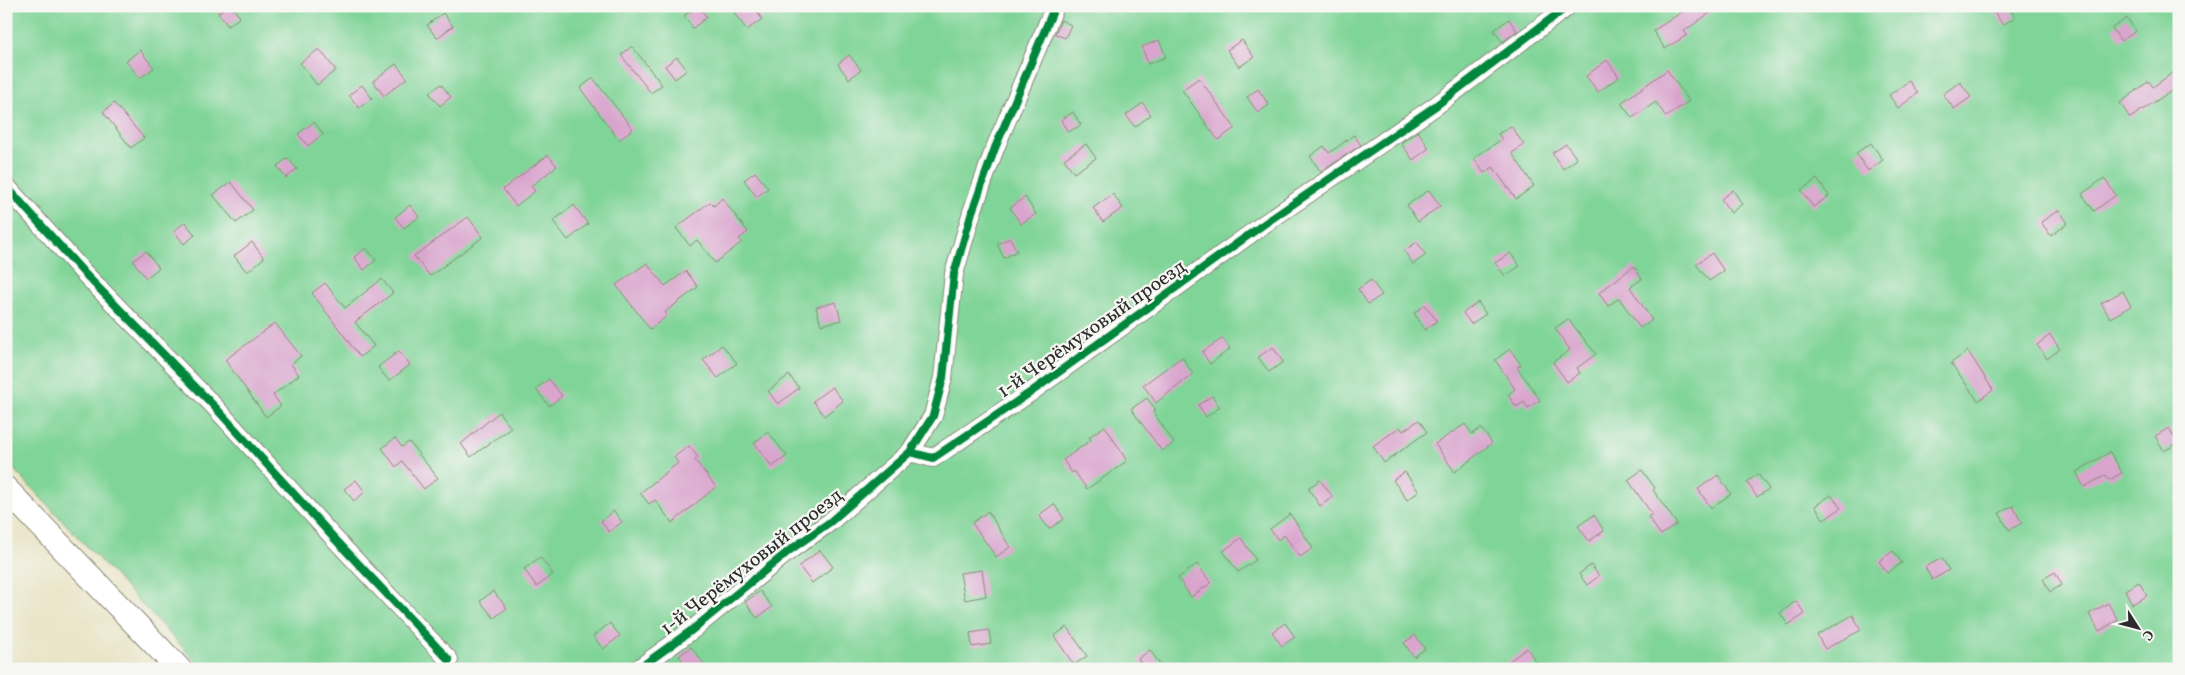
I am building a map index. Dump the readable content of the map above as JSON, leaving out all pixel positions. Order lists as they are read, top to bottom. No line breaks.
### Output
{"streets":{"street":["1-й Черёмуховый проезд"]},"north":"bottom right"}
